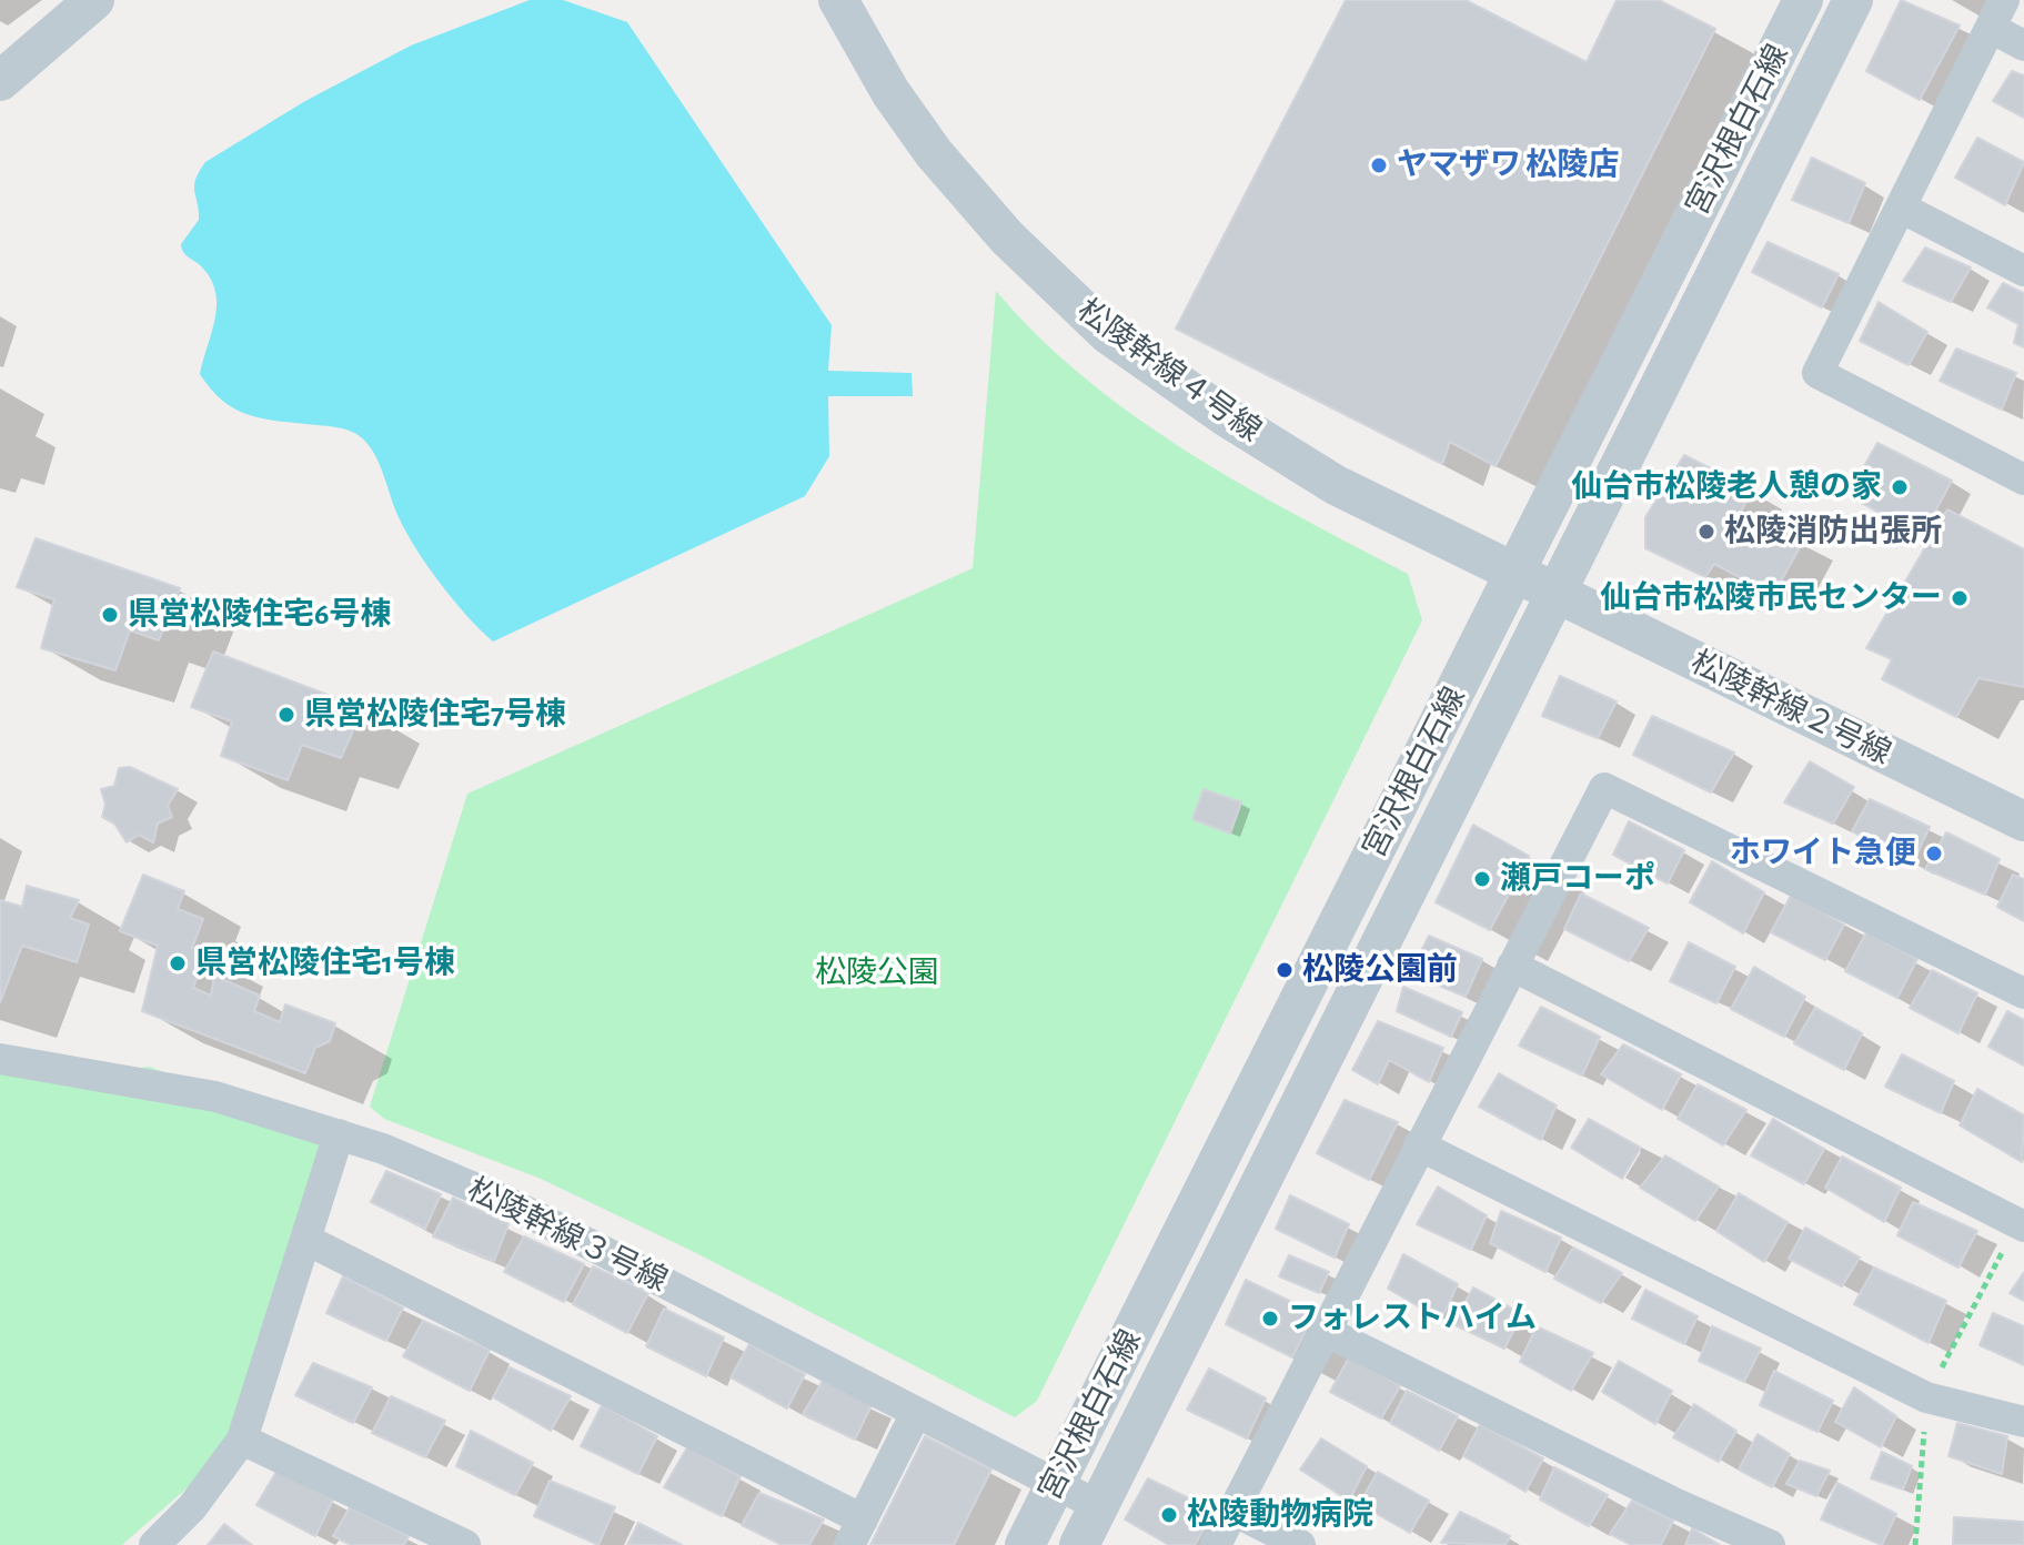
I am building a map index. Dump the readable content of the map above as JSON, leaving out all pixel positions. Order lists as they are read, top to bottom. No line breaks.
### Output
{"streets":{"street":["宮沢根白石線","松陵幹線４号線","松陵幹線２号線","松陵幹線３号線"]},"crossings":[["宮沢根白石線","松陵幹線４号線"],["宮沢根白石線","松陵幹線３号線"],["松陵幹線４号線","松陵幹線２号線"]],"parks":["松陵公園"],"places":["ヤマザワ 松陵店","仙台市松陵老人憩の家","松陵消防出張所","仙台市松陵市民センター","県営松陵住宅6号棟","県営松陵住宅7号棟","ホワイト急便","瀬戸コーポ","県営松陵住宅1号棟","松陵公園前","フォレストハイム","松陵動物病院"]}
